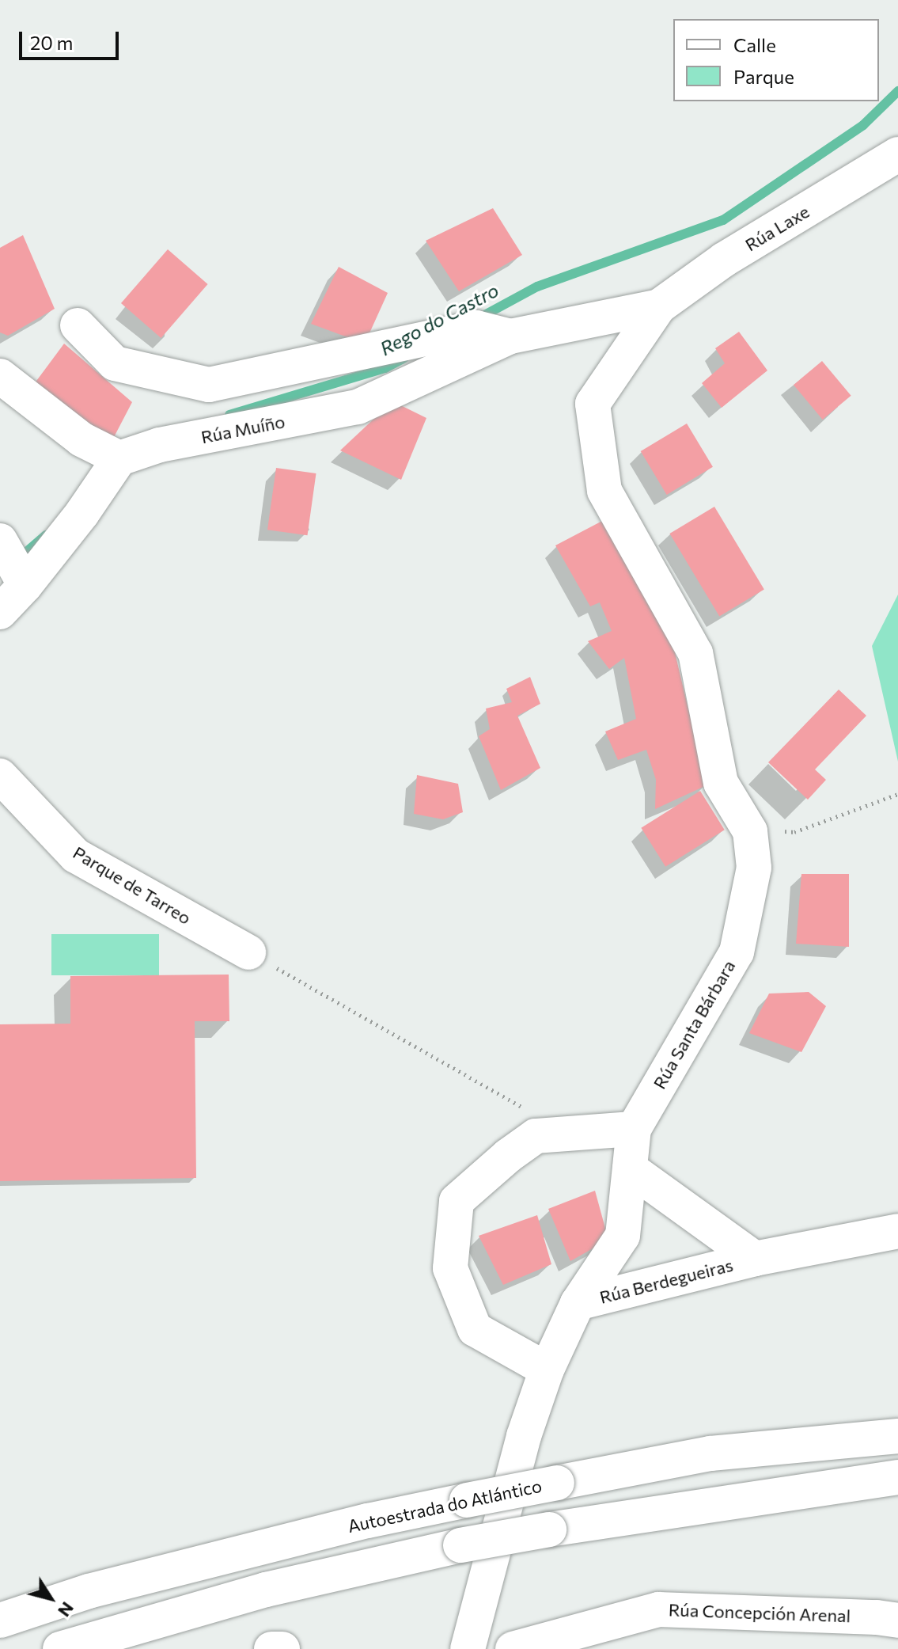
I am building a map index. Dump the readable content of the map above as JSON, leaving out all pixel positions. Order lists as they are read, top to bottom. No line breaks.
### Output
{"streets":{"main road":["Rúa Laxe","Rúa Muíño","Parque de Tarreo","Rúa Santa Bárbara","Rúa Berdegueiras","Autoestrada do Atlántico","Rúa Concepción Arenal"]},"crossings":[["Rúa Laxe","Rúa Muíño"],["Rúa Laxe","Rúa Santa Bárbara"],["Rúa Muíño","Rúa Santa Bárbara"],["Rúa Santa Bárbara","Rúa Berdegueiras"]],"water":["Rego do Castro"],"legend":["Calle","Parque"],"scale_bar":"20 m","north":"bottom right"}
